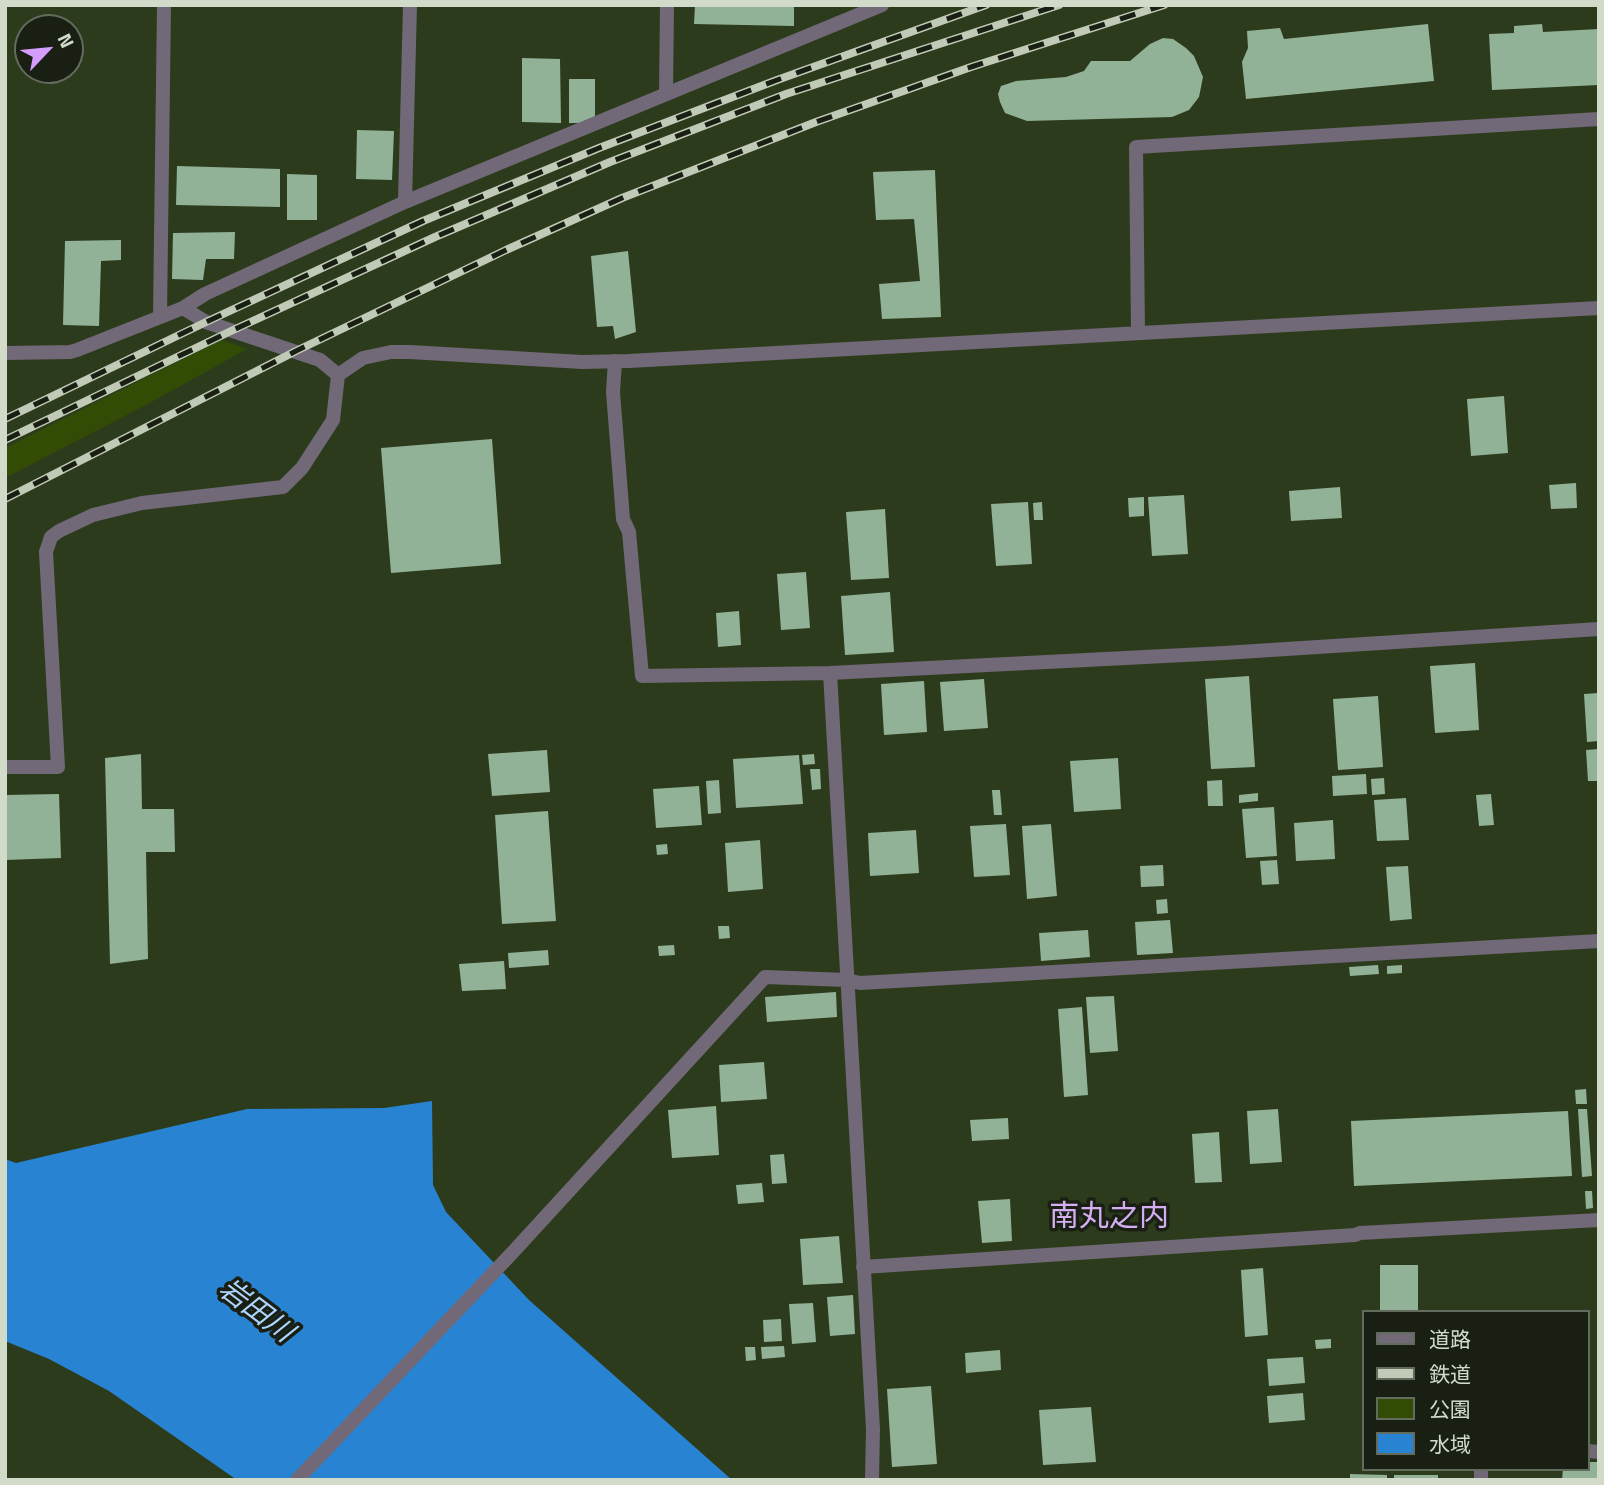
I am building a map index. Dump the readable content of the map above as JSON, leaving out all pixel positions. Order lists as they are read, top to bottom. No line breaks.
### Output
{"districts":["南丸之内"],"water":["岩田川"],"legend":["道路","鉄道","公園","水域"],"north":"top right"}
